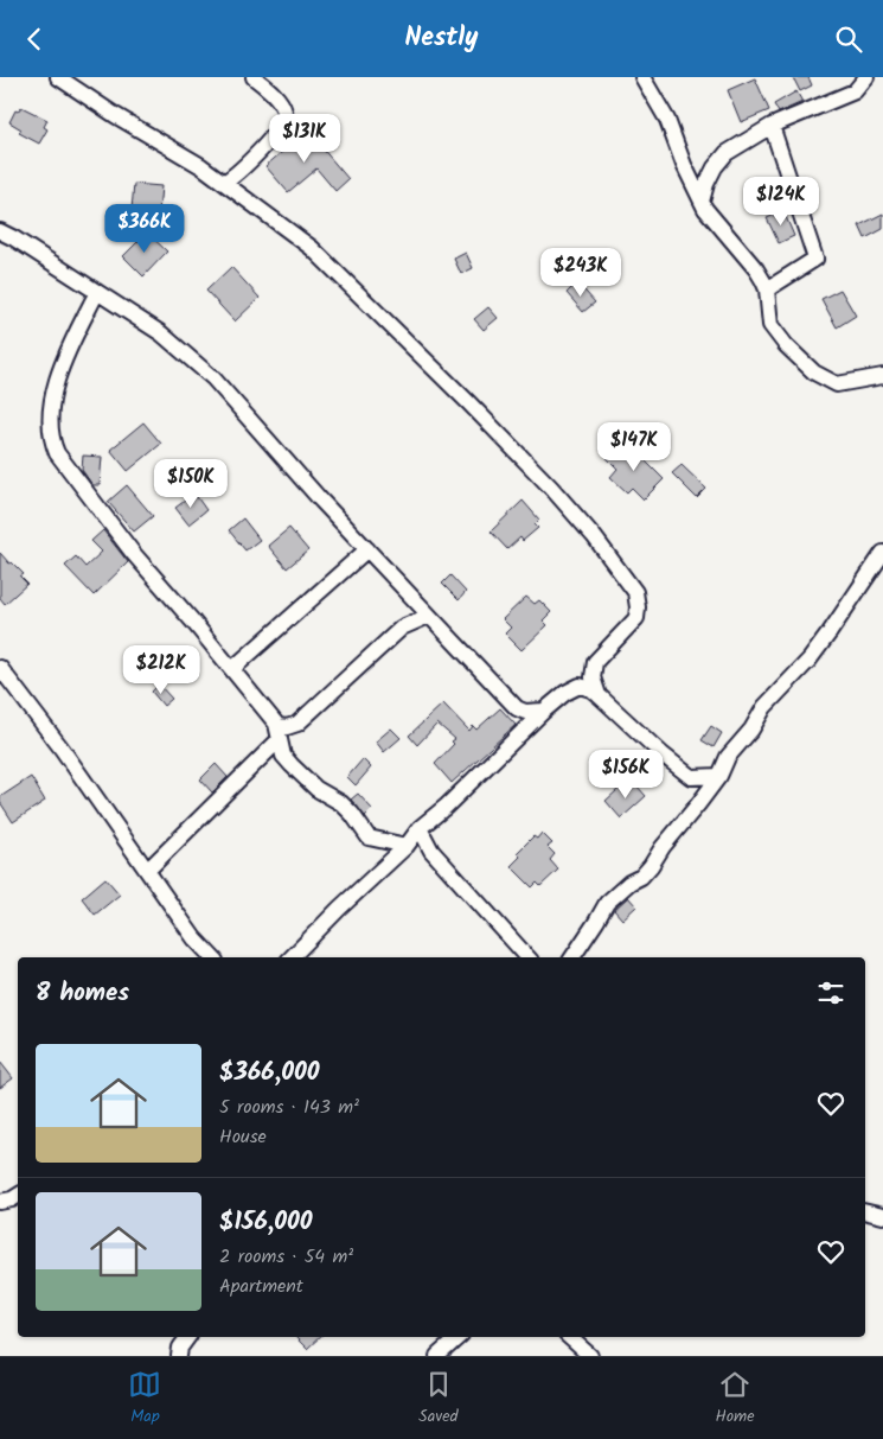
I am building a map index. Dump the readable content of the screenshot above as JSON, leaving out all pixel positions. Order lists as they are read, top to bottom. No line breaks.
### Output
{"page":{"header":"Nestly","price":["$131K","$124K","$366K","$243K","$147K","$150K","$212K","$156K"],"heading":"8 homes","list":[{"name":"$366,000","note":"5 rooms · 143 m² · House"},{"name":"$156,000","note":"2 rooms · 54 m² · Apartment"}],"tabs":["Map","Saved","Home"]}}
